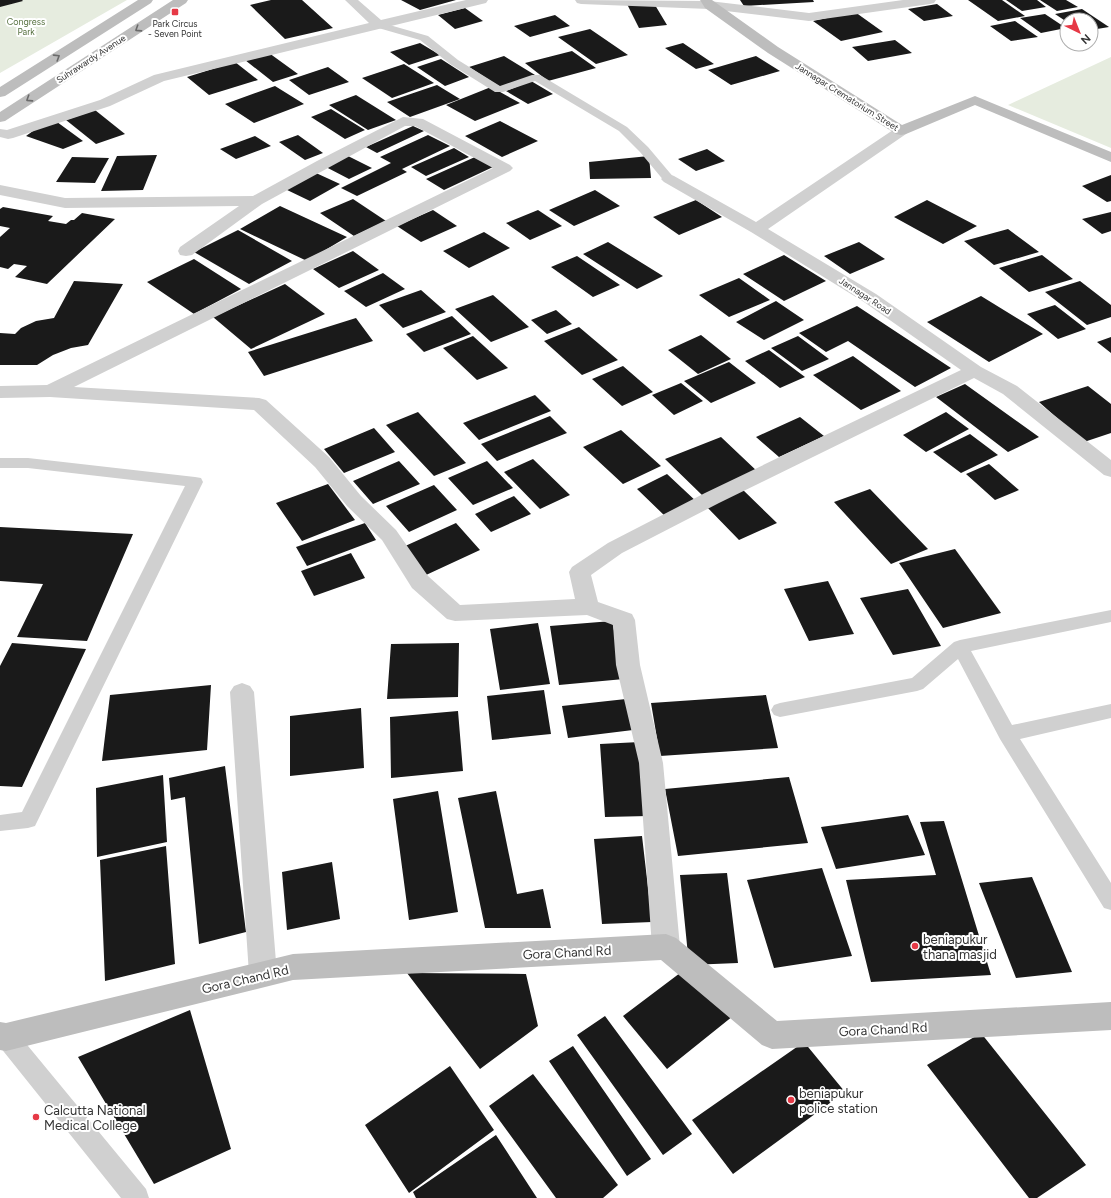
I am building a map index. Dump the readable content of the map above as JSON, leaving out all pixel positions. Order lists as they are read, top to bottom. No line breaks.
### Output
{"streets":{"street":["Suhrawardy Avenue","Jannagar Crematorium Street","Jannagar Road","Gora Chand Rd"]},"parks":["Congress Park"],"places":{"transit":["Park Circus - Seven Point"],"other":["beniapukur thana masjid","beniapukur police station","Calcutta National Medical College"]},"north":"bottom right"}
